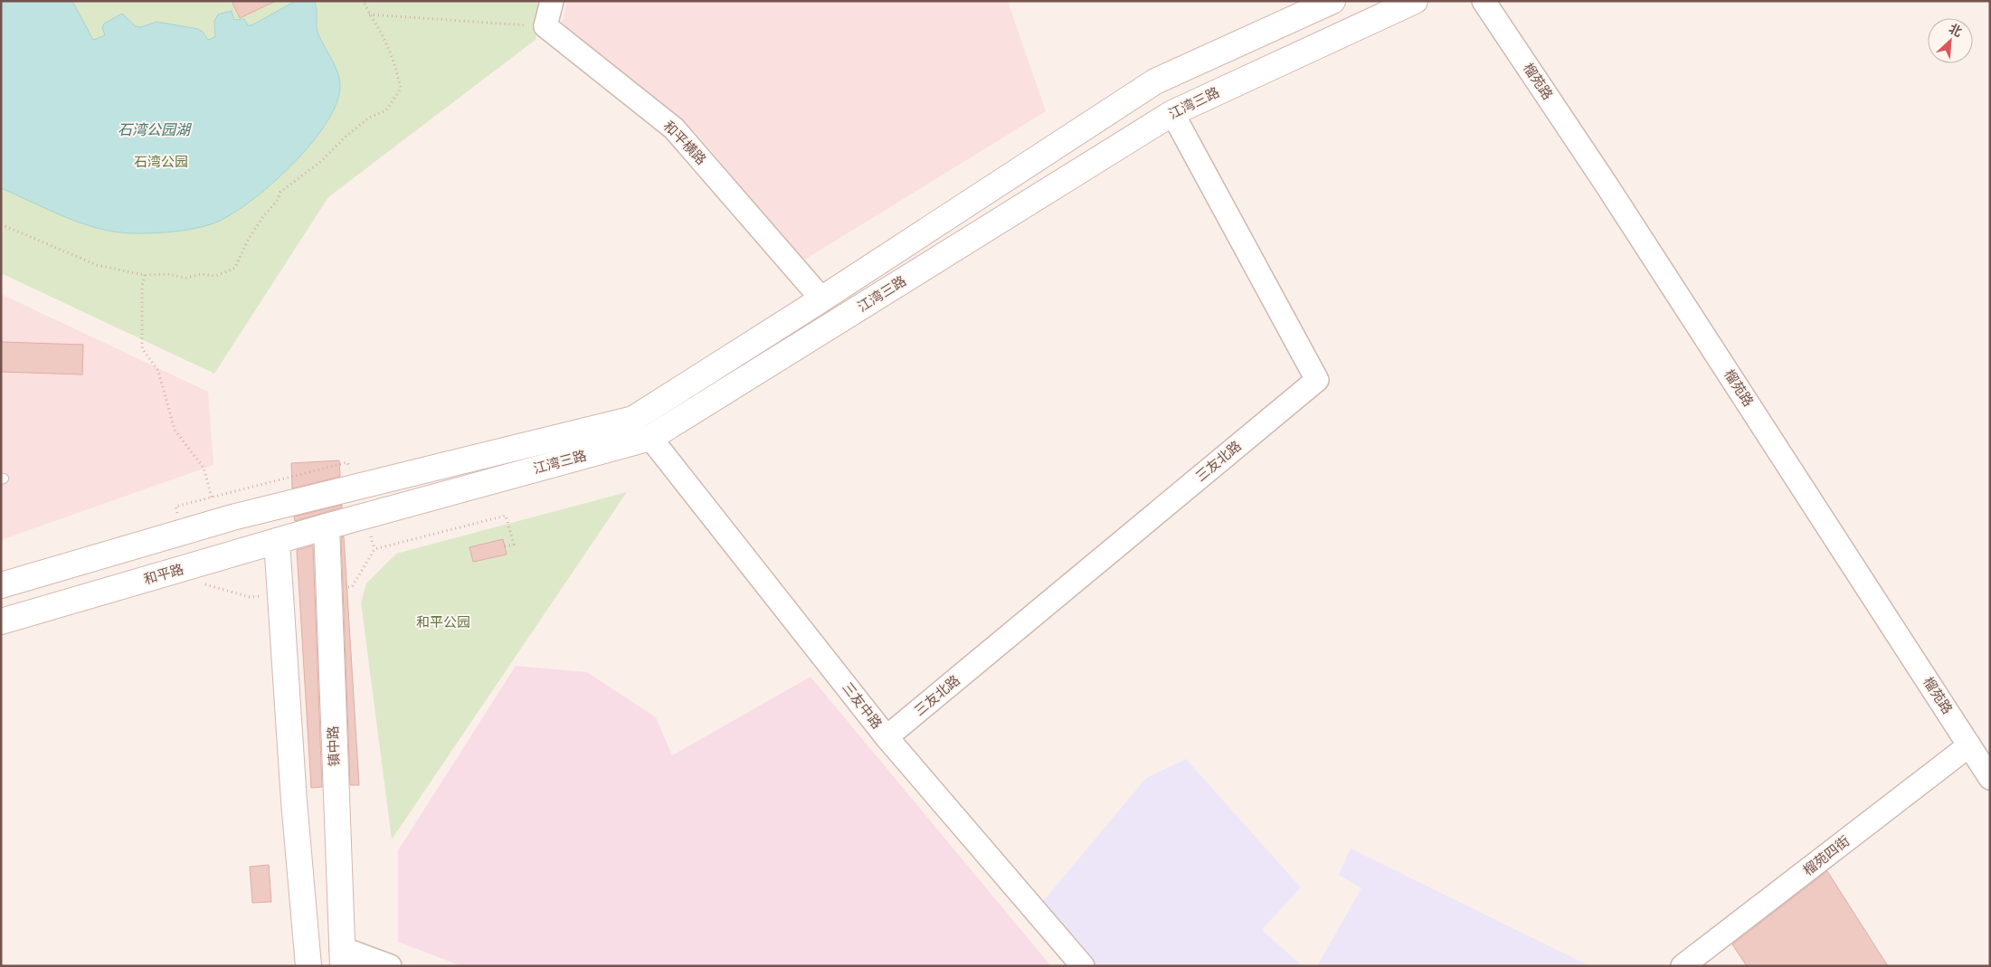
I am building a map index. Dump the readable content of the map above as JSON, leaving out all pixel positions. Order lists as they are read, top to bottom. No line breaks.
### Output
{"streets":{"main road":["江湾三路","和平路","镇中路"],"street":["榴苑路","和平横路","三友北路","三友中路","榴苑四街"]},"crossings":[["榴苑路","榴苑四街"],["江湾三路","和平横路"],["江湾三路","三友北路"],["江湾三路","和平路"],["江湾三路","三友中路"],["江湾三路","镇中路"],["三友北路","三友中路"],["和平路","镇中路"]],"water":["石湾公园湖"],"parks":["石湾公园","和平公园"],"north":"top right"}
